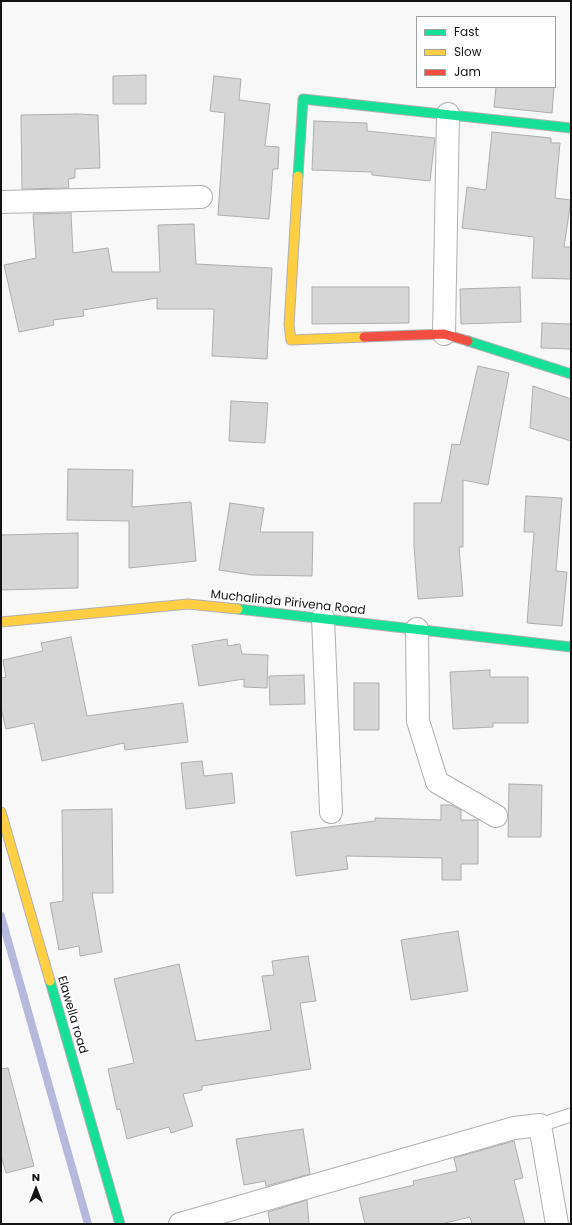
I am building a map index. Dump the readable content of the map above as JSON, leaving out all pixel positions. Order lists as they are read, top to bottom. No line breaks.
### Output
{"streets":{"street":["Muchalinda Pirivena Road","Elawella road"]},"legend":["Fast","Slow","Jam"],"north":"top"}
